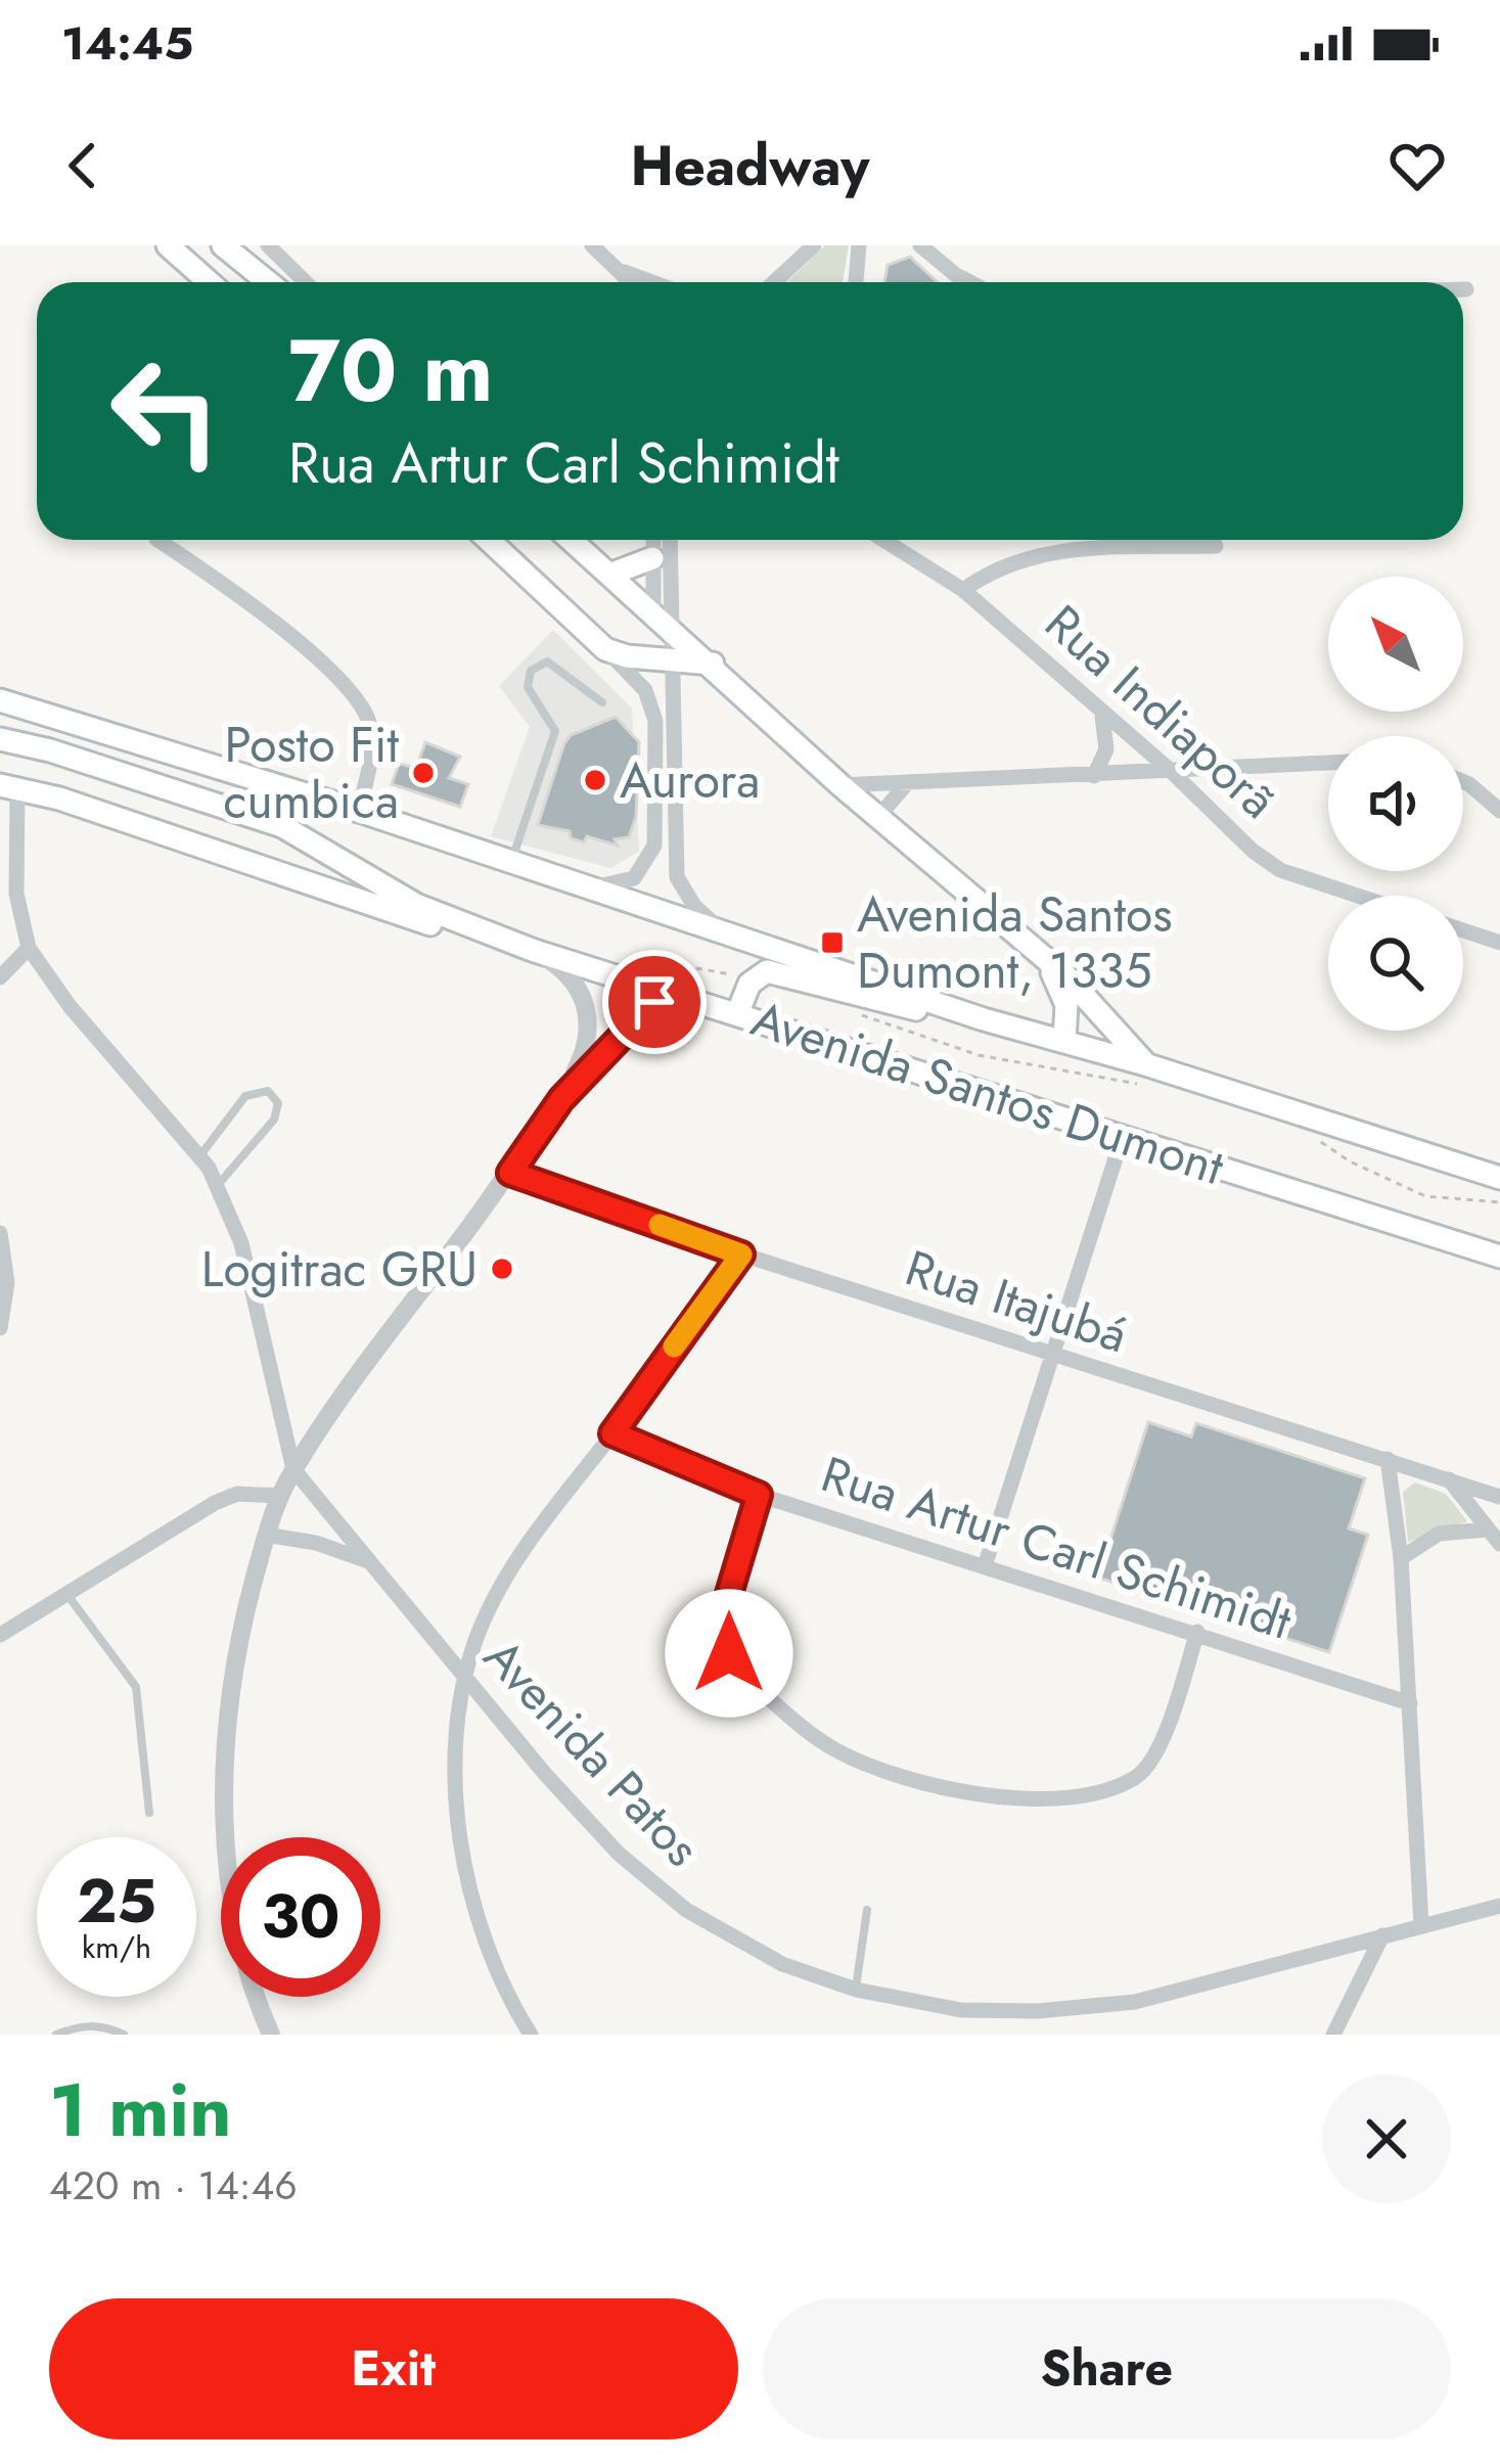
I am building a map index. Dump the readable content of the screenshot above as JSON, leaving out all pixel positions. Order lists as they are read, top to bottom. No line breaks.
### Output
{"streets":{"main road":["Avenida Santos Dumont"],"street":["Rua Indiaporã","Rua Itajubá","Rua Artur Carl Schimidt","Avenida Patos"]},"places":{"other":["Posto Fit cumbica","Aurora","Logitrac GRU"],"transit":["Avenida Santos Dumont, 1335"]},"north":"top left","page":{"status":"14:45","header":"Headway","turn":["70 m","Rua Artur Carl Schimidt"],"speed":"25 km/h","limit":"30","heading":["1 min","420 m · 14:46"],"buttons":["Exit","Share"]}}
